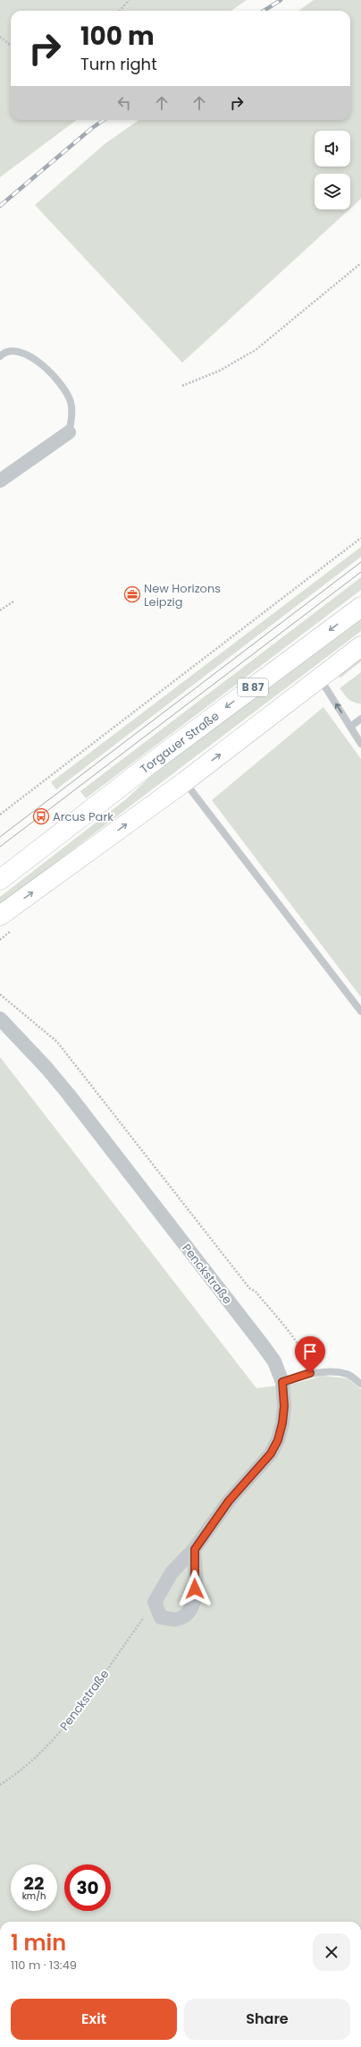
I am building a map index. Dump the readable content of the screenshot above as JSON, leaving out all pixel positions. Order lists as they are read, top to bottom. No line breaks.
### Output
{"streets":{"main road":["B 87","Torgauer Straße"],"street":["Penckstraße"]},"places":{"office":["New Horizons Leipzig"],"bus stop":["Arcus Park"]},"page":{"turn":["100 m","Turn right"],"speed":"22 km/h","limit":"30","heading":["1 min","110 m · 13:49"],"buttons":["Exit","Share"]}}
